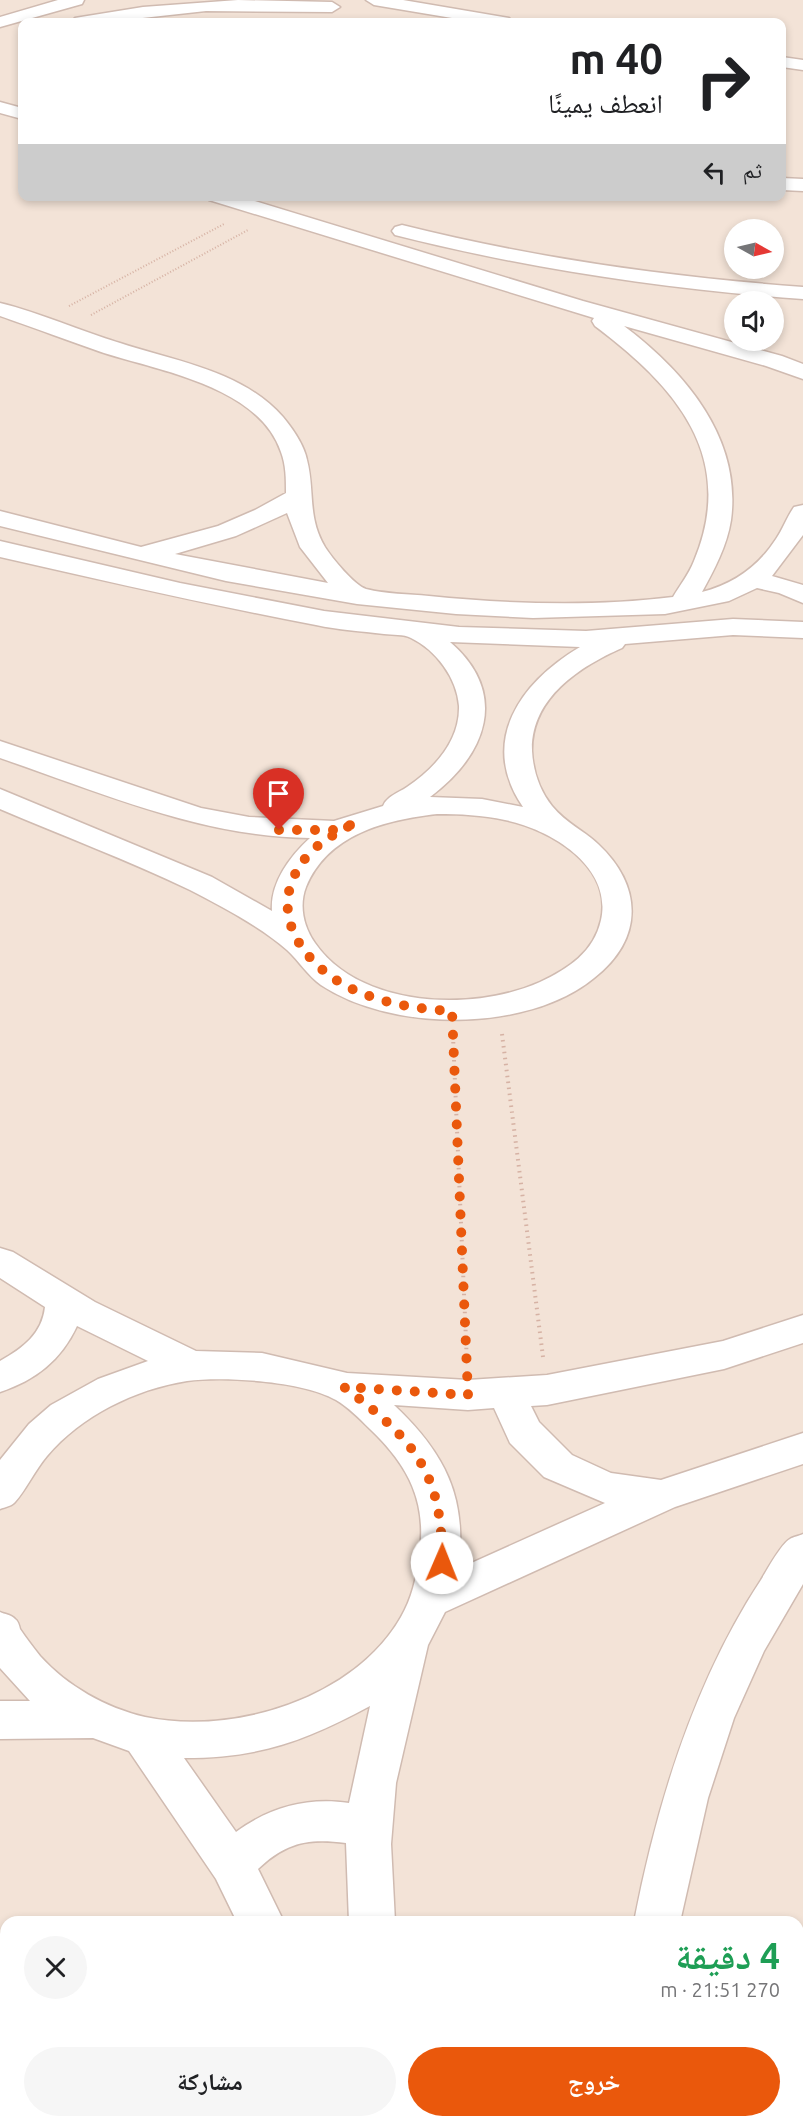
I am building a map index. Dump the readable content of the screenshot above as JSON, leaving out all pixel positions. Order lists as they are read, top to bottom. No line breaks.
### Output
{"north":"right","page":{"turn":["40 m","انعطف يمينًا"],"then":"ثم","heading":["4 دقيقة","270 m · 21:51"],"buttons":["خروج","مشاركة"]}}
